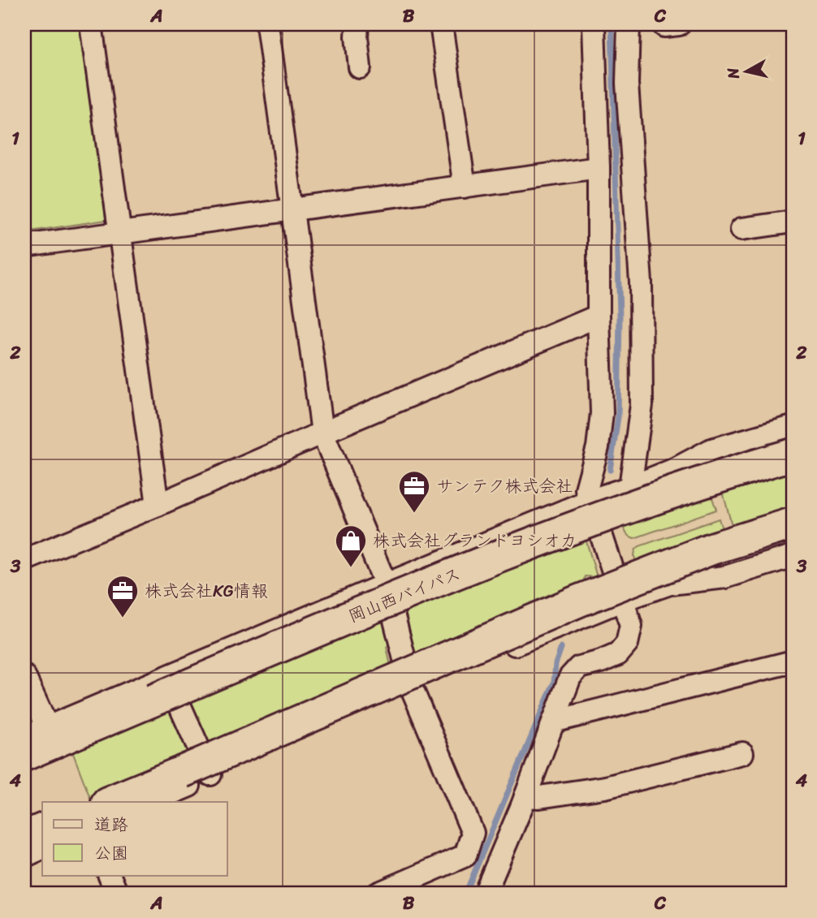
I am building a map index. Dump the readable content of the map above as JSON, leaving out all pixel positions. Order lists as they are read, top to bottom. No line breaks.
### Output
{"streets":{"highway":["岡山西バイパス"]},"places":{"office":["サンテク株式会社","株式会社KG情報"],"shop":["株式会社グランドヨシオカ"]},"legend":["道路","公園"],"north":"left","grid":{"columns":["A","B","C"],"rows":["1","2","3","4"]}}
